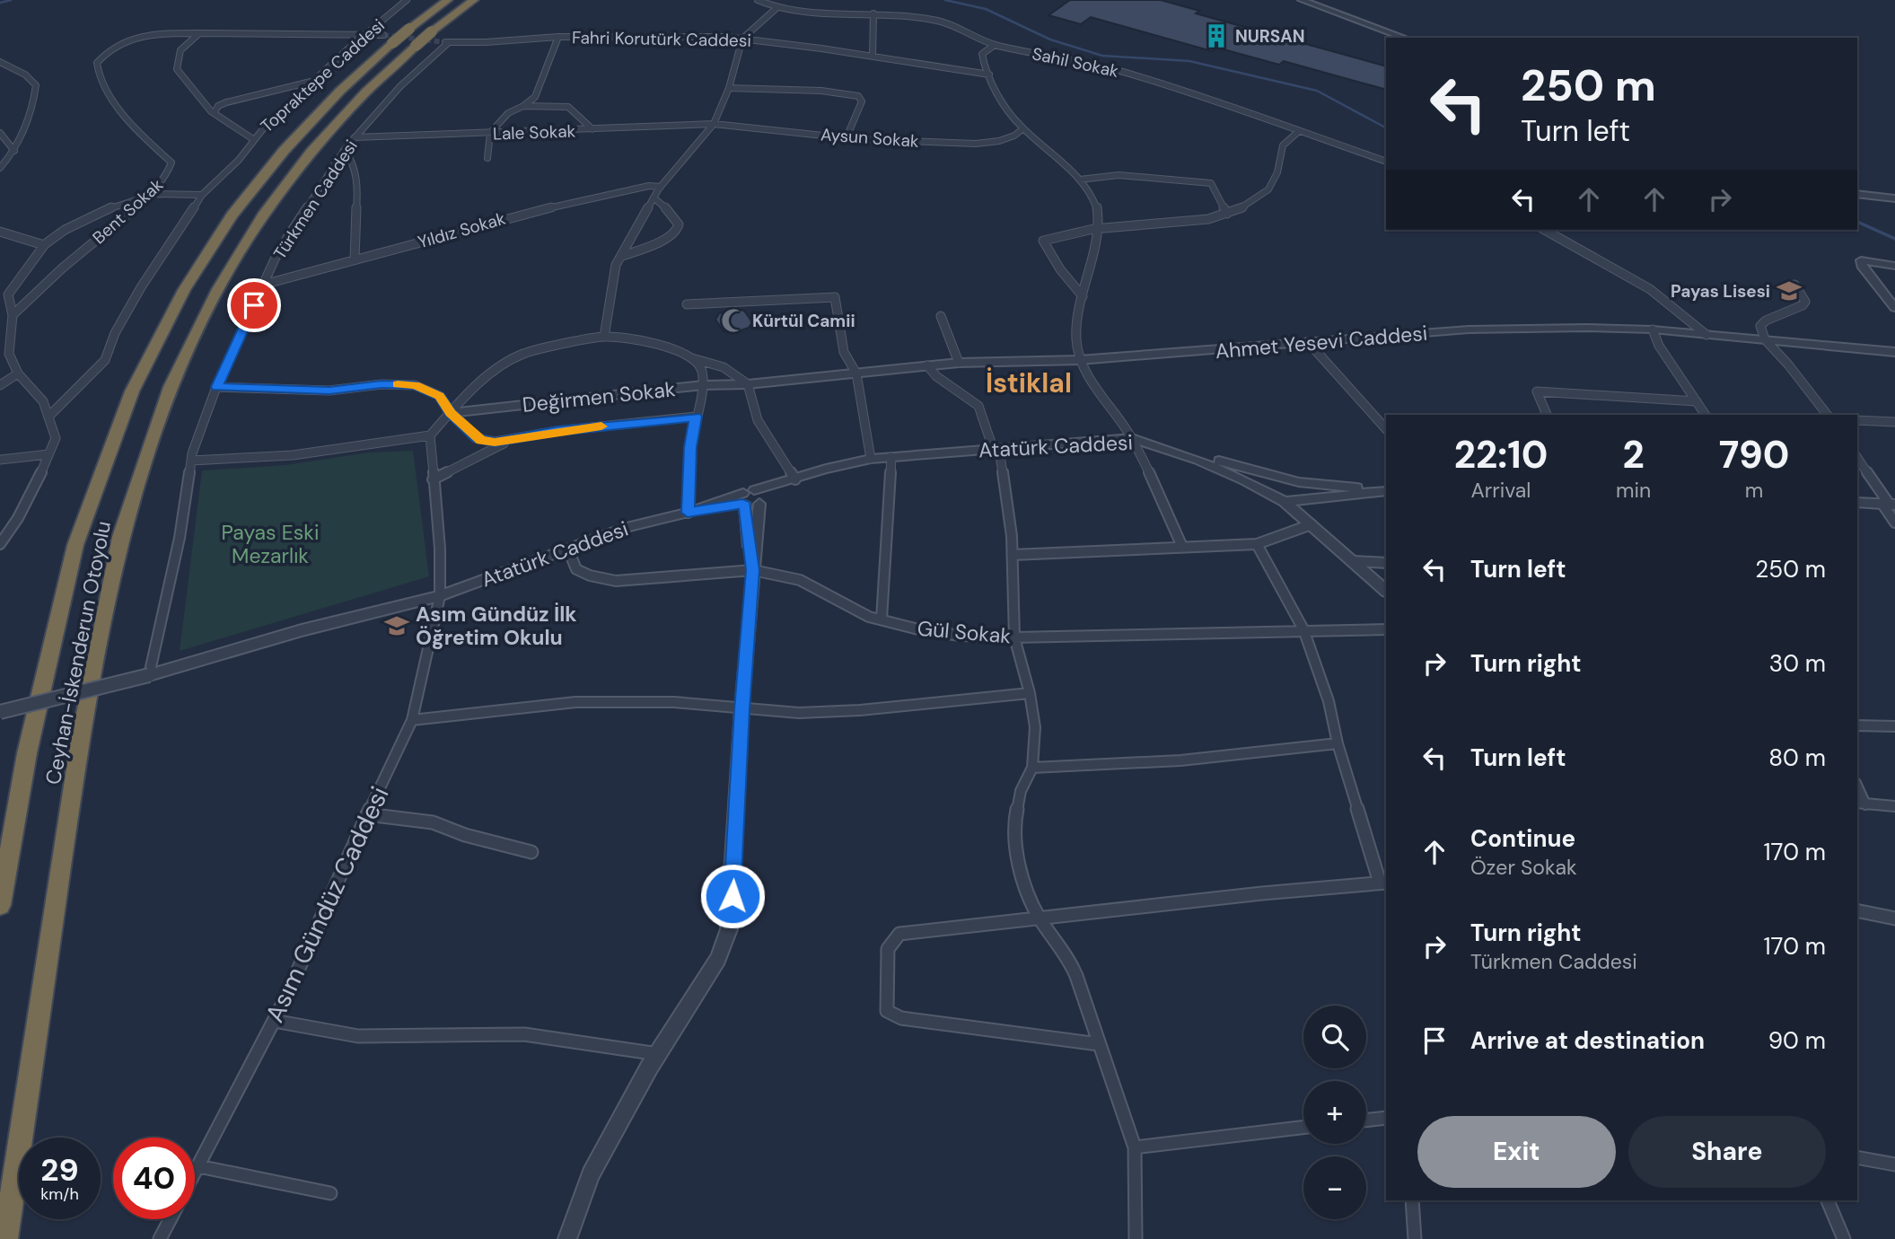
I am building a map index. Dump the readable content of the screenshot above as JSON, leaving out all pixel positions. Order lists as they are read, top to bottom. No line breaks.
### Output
{"streets":{"highway":["Ceyhan-İskenderun Otoyolu"],"street":["Fahri Korutürk Caddesi","Sahil Sokak","Topraktepe Caddesi","Lale Sokak","Aysun Sokak","Türkmen Caddesi","Bent Sokak","Yıldız Sokak","Ahmet Yesevi Caddesi","Değirmen Sokak","Atatürk Caddesi","Gül Sokak","Asım Gündüz Caddesi"]},"crossings":[["Fahri Korutürk Caddesi","Türkmen Caddesi"],["Lale Sokak","Aysun Sokak"],["Lale Sokak","Türkmen Caddesi"],["Türkmen Caddesi","Yıldız Sokak"],["Türkmen Caddesi","Atatürk Caddesi"],["Ahmet Yesevi Caddesi","Değirmen Sokak"],["Atatürk Caddesi","Gül Sokak"],["Atatürk Caddesi","Asım Gündüz Caddesi"]],"districts":["İstiklal"],"parks":["Payas Eski Mezarlık"],"places":{"building":["NURSAN"],"school or university":["Payas Lisesi","Asım Gündüz İlk Öğretim Okulu"],"mosque":["Kürtül Camii"]},"page":{"turn":["250 m","Turn left"],"eta":["22:10","Arrival","2","min","790","m"],"list":[{"name":"Turn left","value":"250 m"},{"name":"Turn right","value":"30 m"},{"name":"Turn left","value":"80 m"},{"name":"Continue","note":"Özer Sokak","value":"170 m"},{"name":"Turn right","note":"Türkmen Caddesi","value":"170 m"},{"name":"Arrive at destination","value":"90 m"}],"map_buttons":["+","−"],"buttons":["Exit","Share"],"speed":"29 km/h","limit":"40"}}
